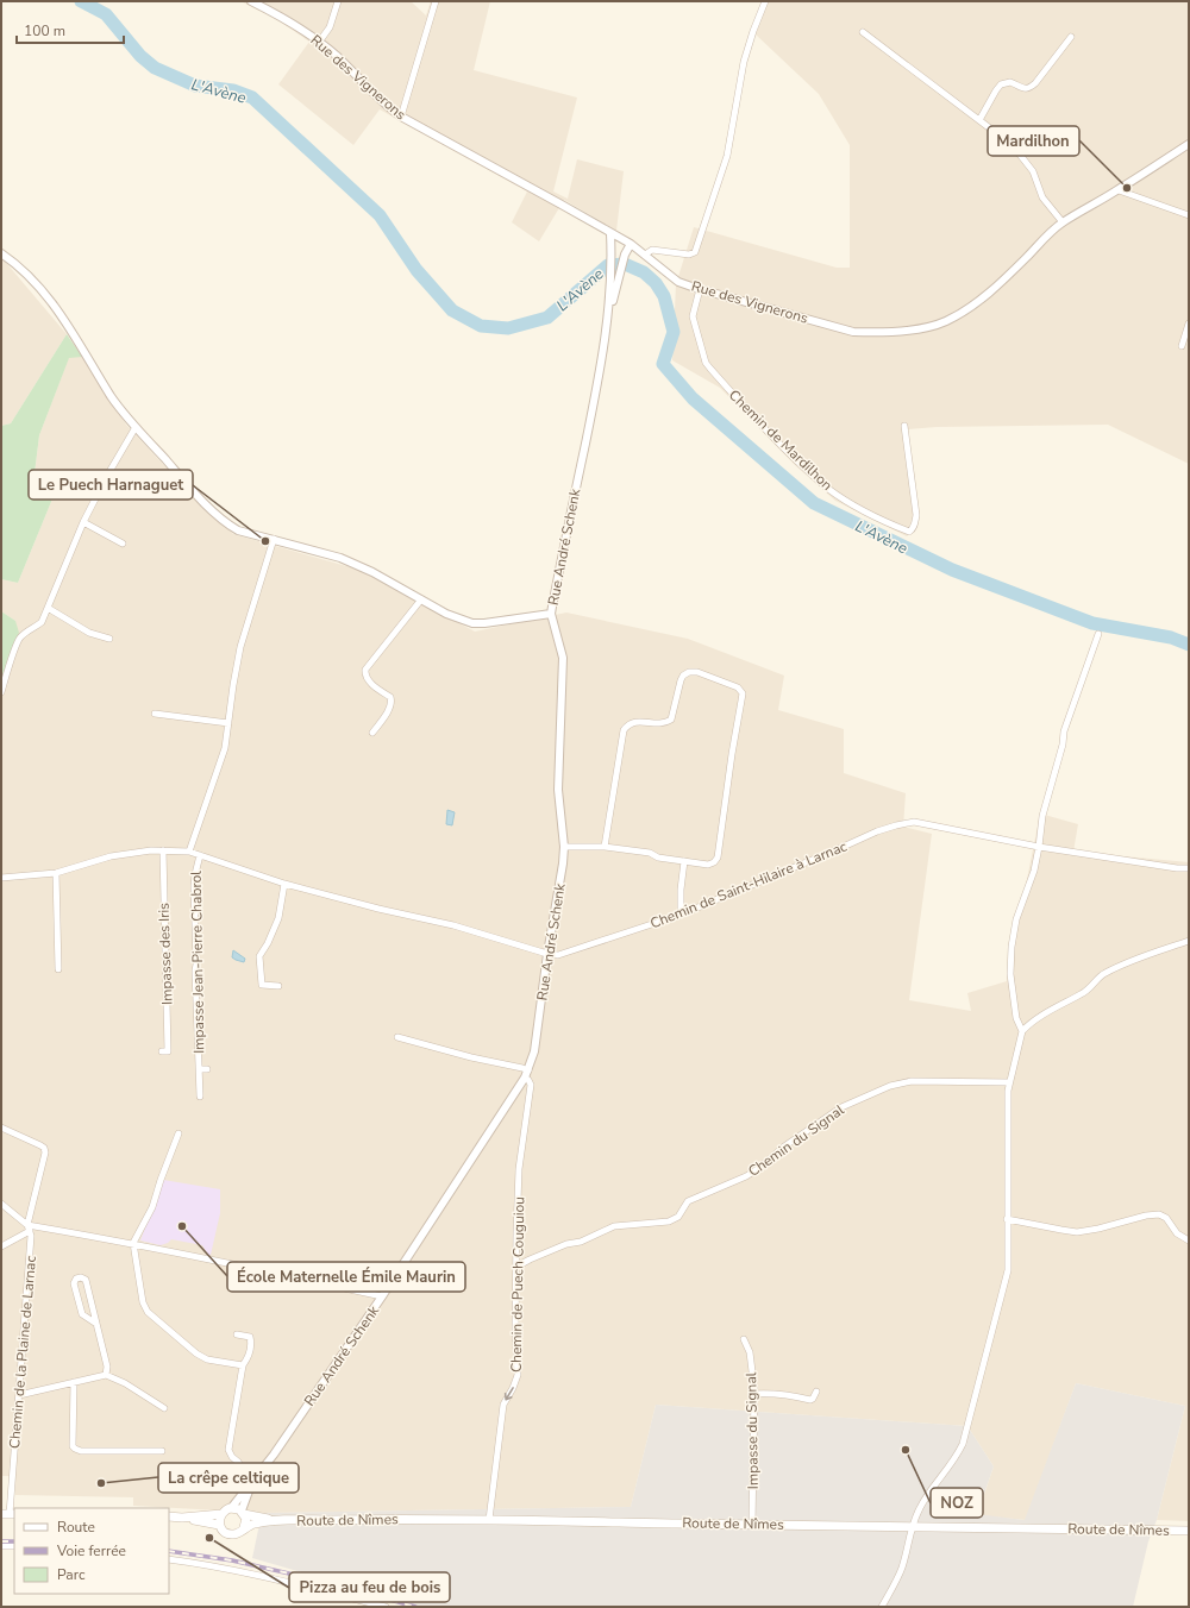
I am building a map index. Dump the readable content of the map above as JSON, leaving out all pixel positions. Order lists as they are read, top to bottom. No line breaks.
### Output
{"streets":{"main road":["Route de Nîmes"],"street":["Rue des Vignerons","Chemin de Mardilhon","Rue André Schenk","Chemin de Saint-Hilaire à Larnac","Impasse des Iris","Impasse Jean-Pierre Chabrol","Chemin du Signal","Chemin de Puech Couguiou","Chemin de la Plaine de Larnac","Impasse du Signal"]},"crossings":[["Rue des Vignerons","Chemin de Mardilhon"],["Rue des Vignerons","Rue André Schenk"],["Rue André Schenk","Chemin de Saint-Hilaire à Larnac"],["Rue André Schenk","Chemin de Puech Couguiou"],["Rue André Schenk","Route de Nîmes"],["Chemin de Saint-Hilaire à Larnac","Impasse des Iris"],["Chemin de Saint-Hilaire à Larnac","Impasse Jean-Pierre Chabrol"],["Chemin du Signal","Chemin de Puech Couguiou"],["Chemin de Puech Couguiou","Route de Nîmes"],["Impasse du Signal","Route de Nîmes"]],"one_way":["Chemin de Puech Couguiou"],"water":["L'Avène"],"places":["Mardilhon","Le Puech Harnaguet","École Maternelle Émile Maurin","NOZ","La crêpe celtique","Pizza au feu de bois"],"legend":["Route","Voie ferrée","Parc"],"scale_bar":"100 m"}
